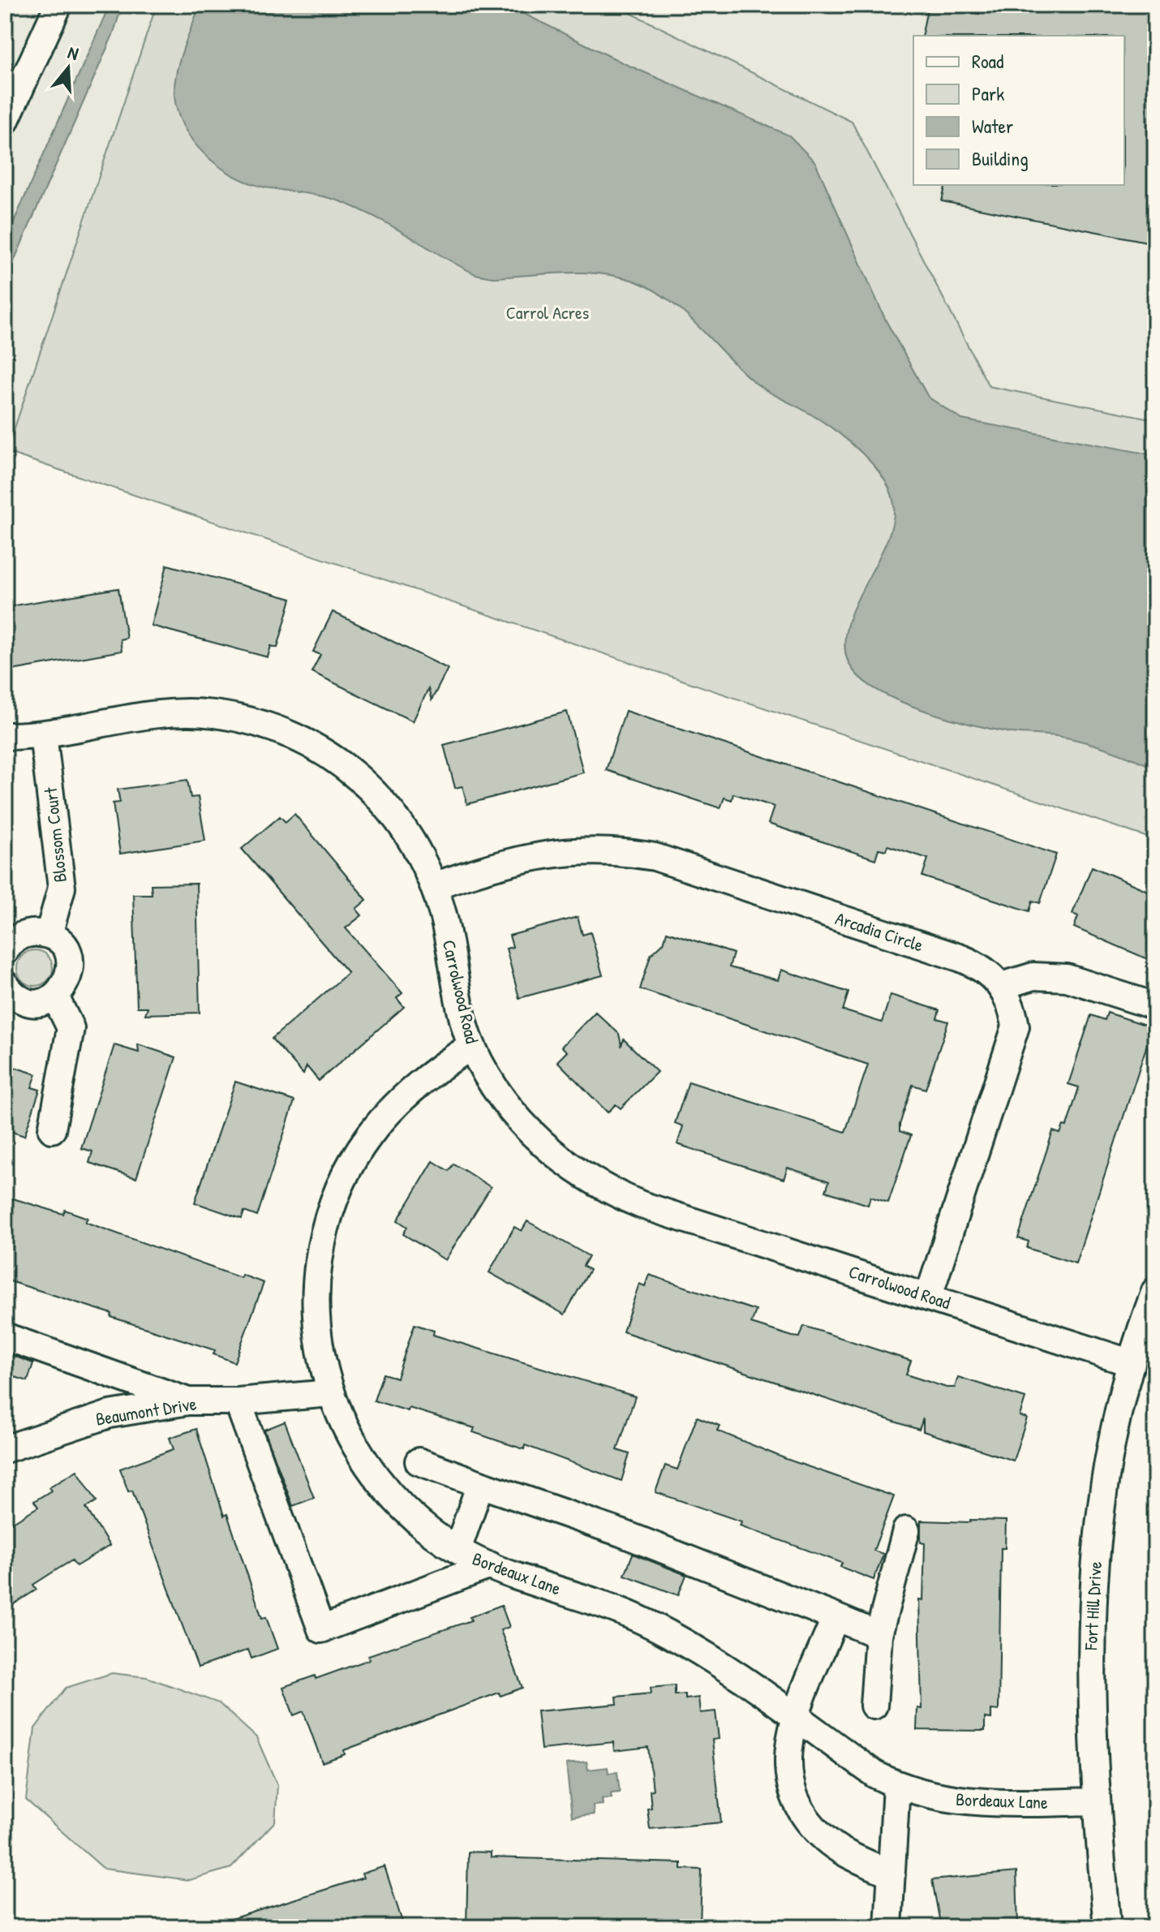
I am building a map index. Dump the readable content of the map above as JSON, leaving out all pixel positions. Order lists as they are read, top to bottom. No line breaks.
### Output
{"streets":{"street":["Blossom Court","Arcadia Circle","Carrolwood Road","Beaumont Drive","Bordeaux Lane","Fort Hill Drive"]},"crossings":[["Blossom Court","Carrolwood Road"],["Arcadia Circle","Carrolwood Road"],["Carrolwood Road","Bordeaux Lane"],["Carrolwood Road","Fort Hill Drive"],["Beaumont Drive","Bordeaux Lane"],["Bordeaux Lane","Fort Hill Drive"]],"parks":["Carrol Acres"],"legend":["Road","Park","Water","Building"],"north":"top"}
